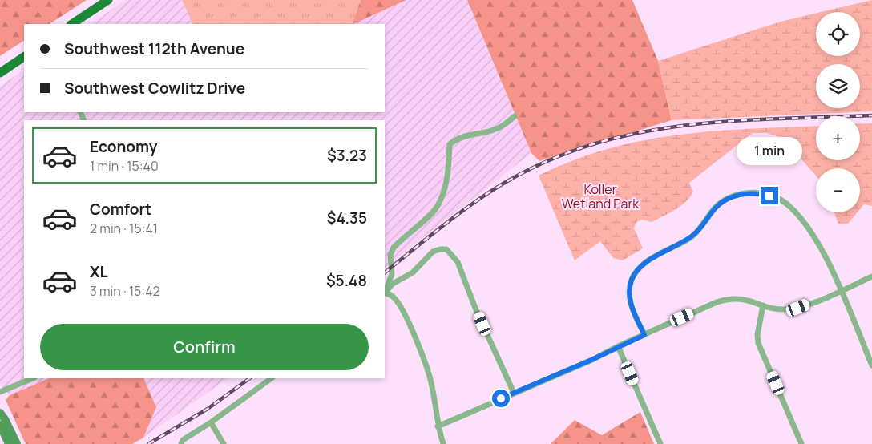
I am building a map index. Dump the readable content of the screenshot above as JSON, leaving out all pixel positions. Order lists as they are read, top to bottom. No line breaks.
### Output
{"parks":["Koller Wetland Park"],"page":{"map_buttons":["+","−"],"banner":["Southwest 112th Avenue","Southwest Cowlitz Drive"],"list":[{"name":"Economy","note":"1 min · 15:40","value":"$3.23"},{"name":"Comfort","note":"2 min · 15:41","value":"$4.35"},{"name":"XL","note":"3 min · 15:42","value":"$5.48"}],"bubble":"1 min","buttons":"Confirm"}}
